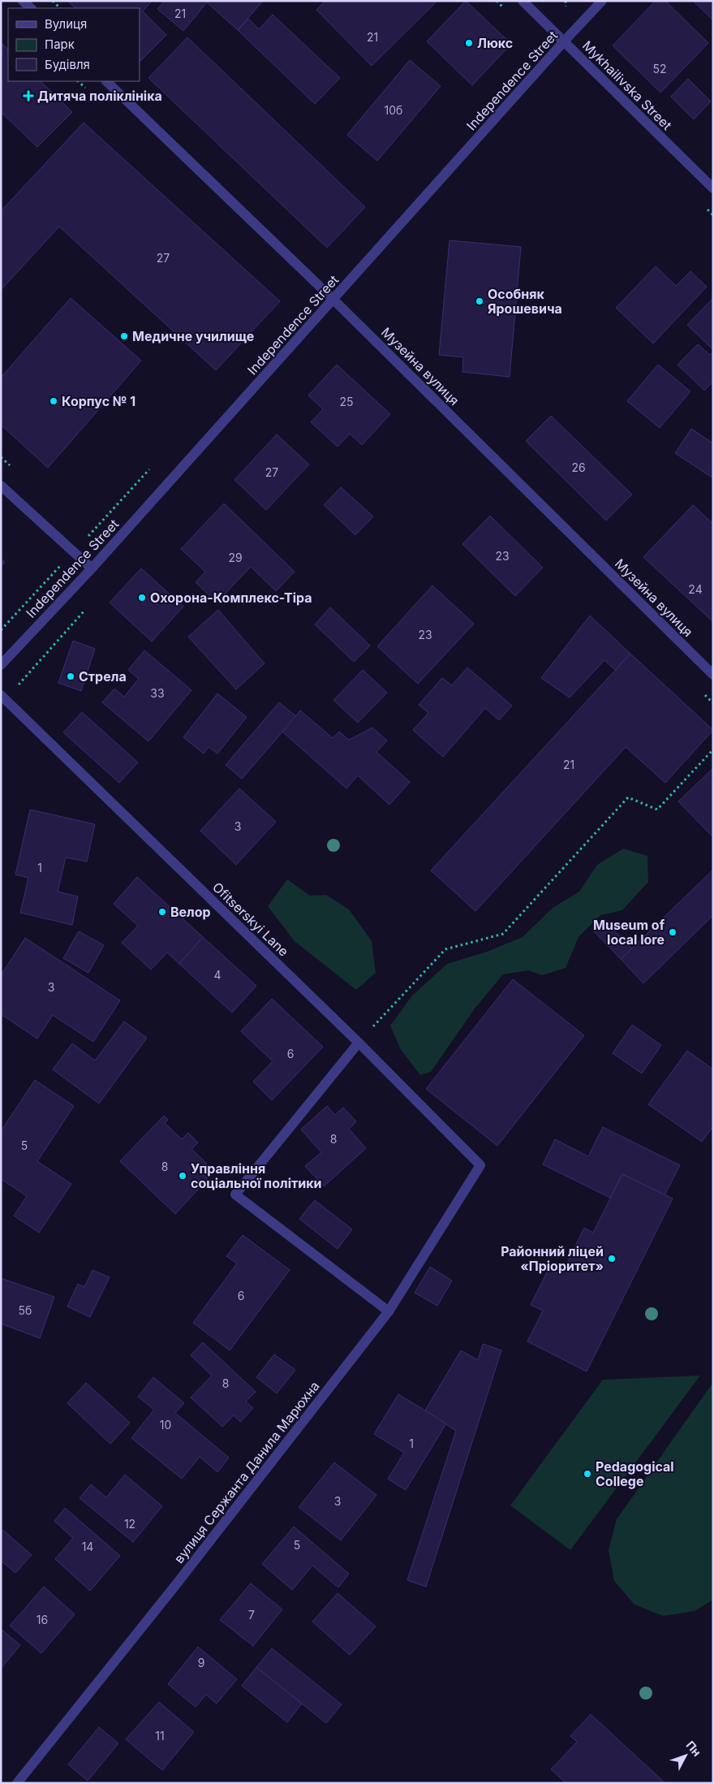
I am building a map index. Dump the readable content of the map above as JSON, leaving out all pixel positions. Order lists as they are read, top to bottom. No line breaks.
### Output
{"streets":{"street":["Independence Street","Mykhailivska Street","Музейна вулиця","Ofitserskyi Lane","вулиця Сержанта Данила Марюхна"]},"crossings":[["Independence Street","Mykhailivska Street"],["Independence Street","Музейна вулиця"],["Ofitserskyi Lane","вулиця Сержанта Данила Марюхна"]],"places":{"other":["Люкс","Особняк Ярошевича","Медичне училище","Корпус № 1","Охорона-Комплекс-Тіра","Стрела","Велор","Museum of local lore","Управління соціальної політики","Районний ліцей «Пріоритет»","Pedagogical College"],"health":["Дитяча поліклініка"]},"house_numbers":["21","21","52","10б","27","25","26","27","23","29","24","23","33","21","3","1","4","3","6","8","5","8","6","5б","8","10","1","3","12","5","14","7","16","9","11"],"legend":["Вулиця","Парк","Будівля"],"north":"top right"}
